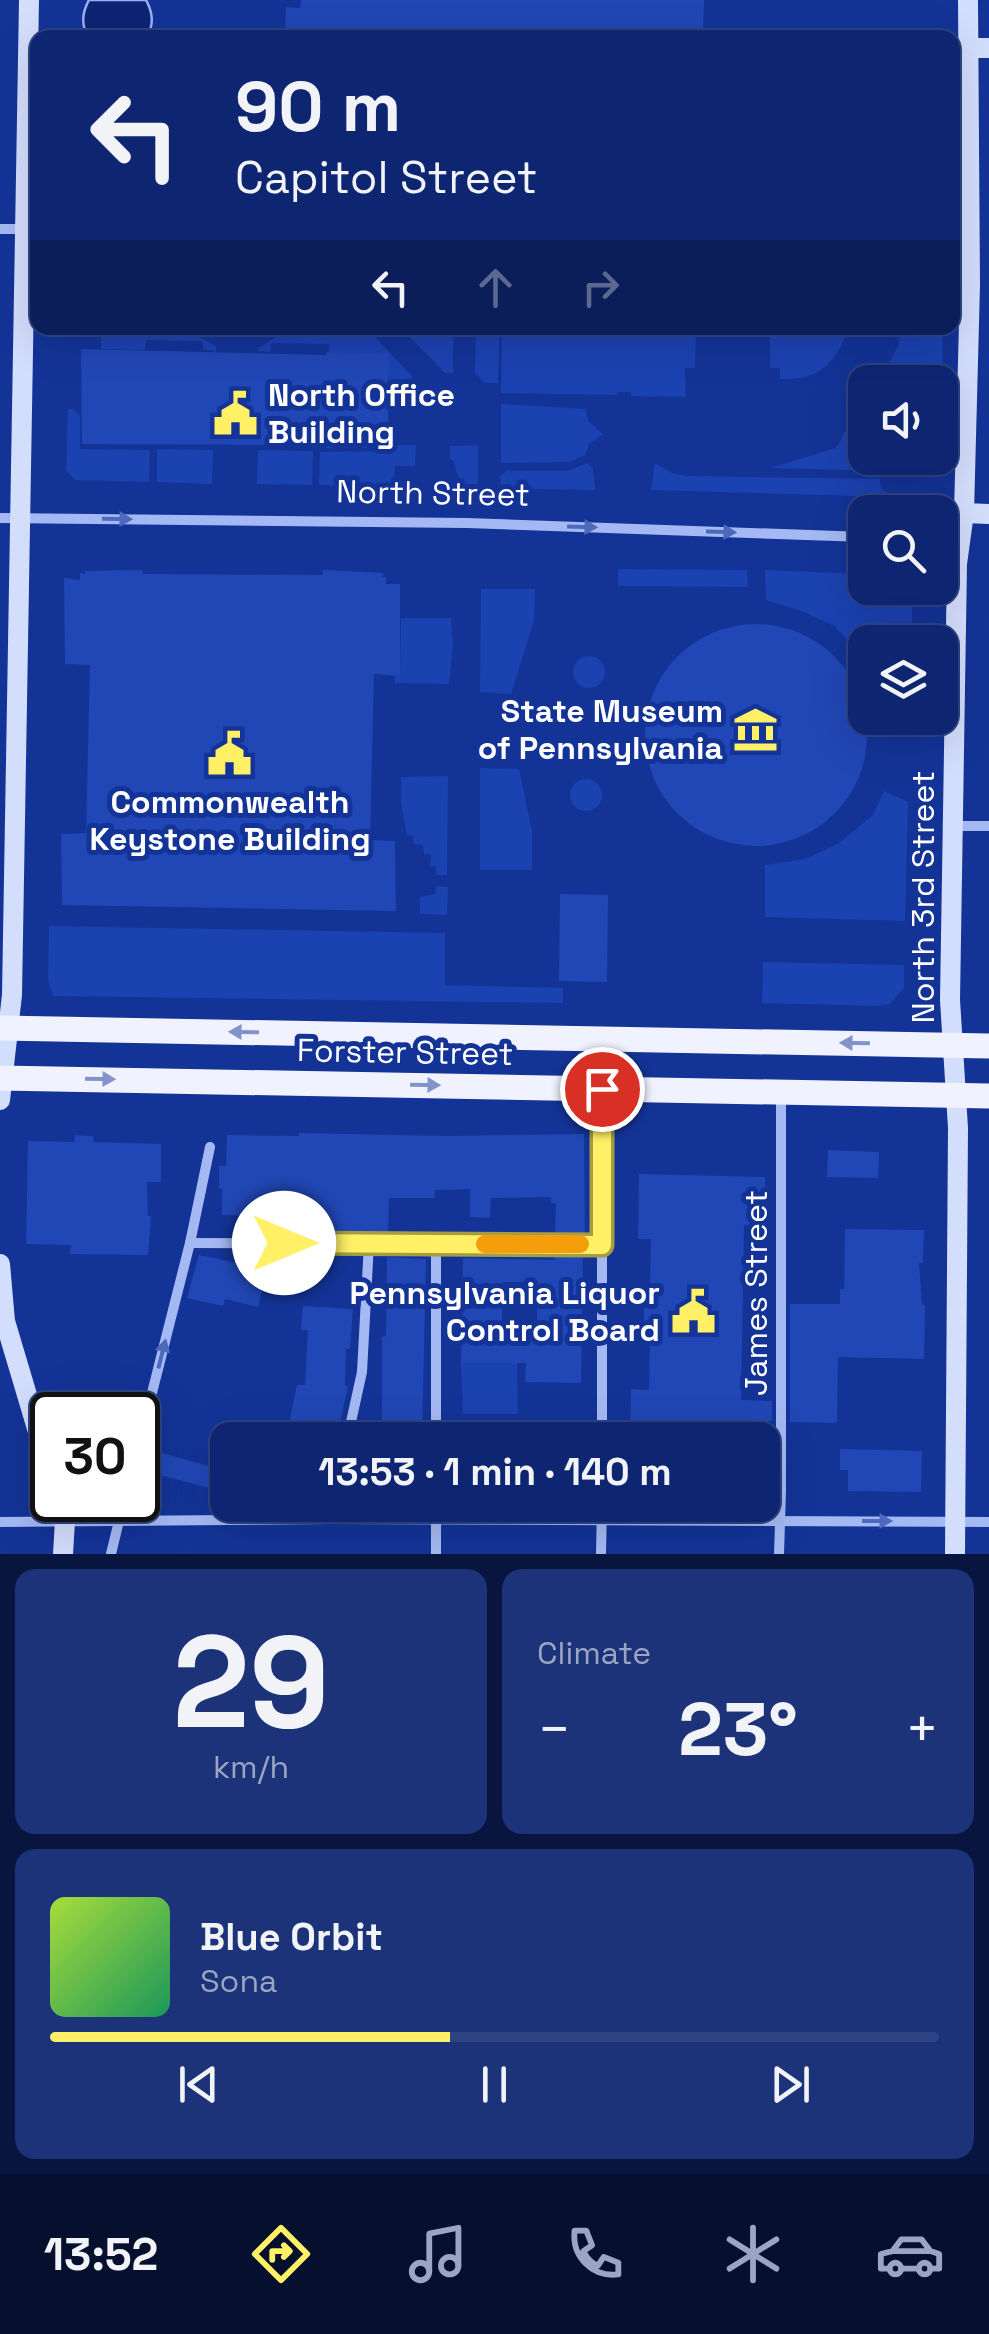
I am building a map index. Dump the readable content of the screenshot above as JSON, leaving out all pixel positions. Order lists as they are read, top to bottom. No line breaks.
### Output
{"streets":{"main road":["North 3rd Street","Forster Street"],"street":["North Street","James Street"]},"crossings":[["North 3rd Street","Forster Street"],["Forster Street","James Street"]],"one_way":["North Street"],"places":{"public building":["North Office Building","Commonwealth Keystone Building","Pennsylvania Liquor Control Board"],"museum":["State Museum of Pennsylvania"]},"page":{"turn":["90 m","Capitol Street"],"limit":"30","trip":"13:53 · 1 min · 140 m","tile":[["29","km/h"],"Climate"],"heat":["−","23°","+"],"song":["Blue Orbit","Sona"],"tabs":"13:52"}}
